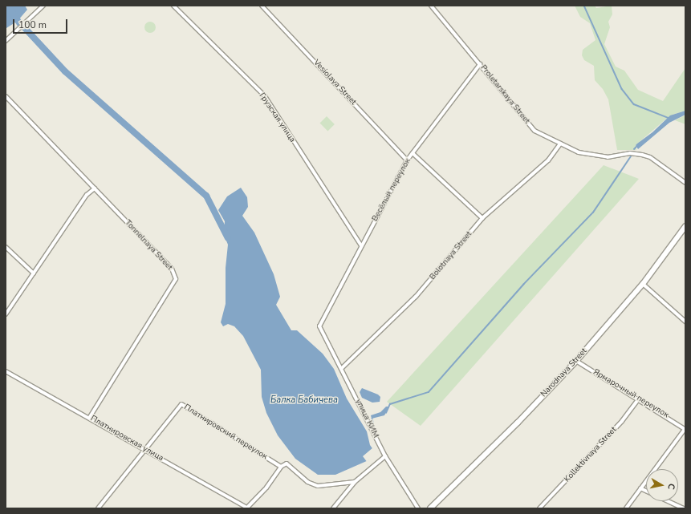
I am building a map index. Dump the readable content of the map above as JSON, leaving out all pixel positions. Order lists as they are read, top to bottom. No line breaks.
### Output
{"streets":{"main road":["Narodnaya Street"],"street":["Vesiolaya Street","Proletarskaya Street","Грузская улица","Весёлый переулок","Tonnelnaya Street","Bolotnaya Street","Ярмарочный переулок","улица КИМ","Платнировский переулок","Платнировская улица","Kollektivnaya Street"]},"crossings":[["Vesiolaya Street","Весёлый переулок"],["Proletarskaya Street","Весёлый переулок"],["Proletarskaya Street","Bolotnaya Street"],["Грузская улица","Весёлый переулок"],["Весёлый переулок","улица КИМ"],["Tonnelnaya Street","Платнировская улица"],["Bolotnaya Street","улица КИМ"],["Narodnaya Street","Ярмарочный переулок"],["Ярмарочный переулок","Kollektivnaya Street"],["Платнировский переулок","Платнировская улица"]],"water":["Балка Бабичева"],"scale_bar":"100 m","north":"right"}
